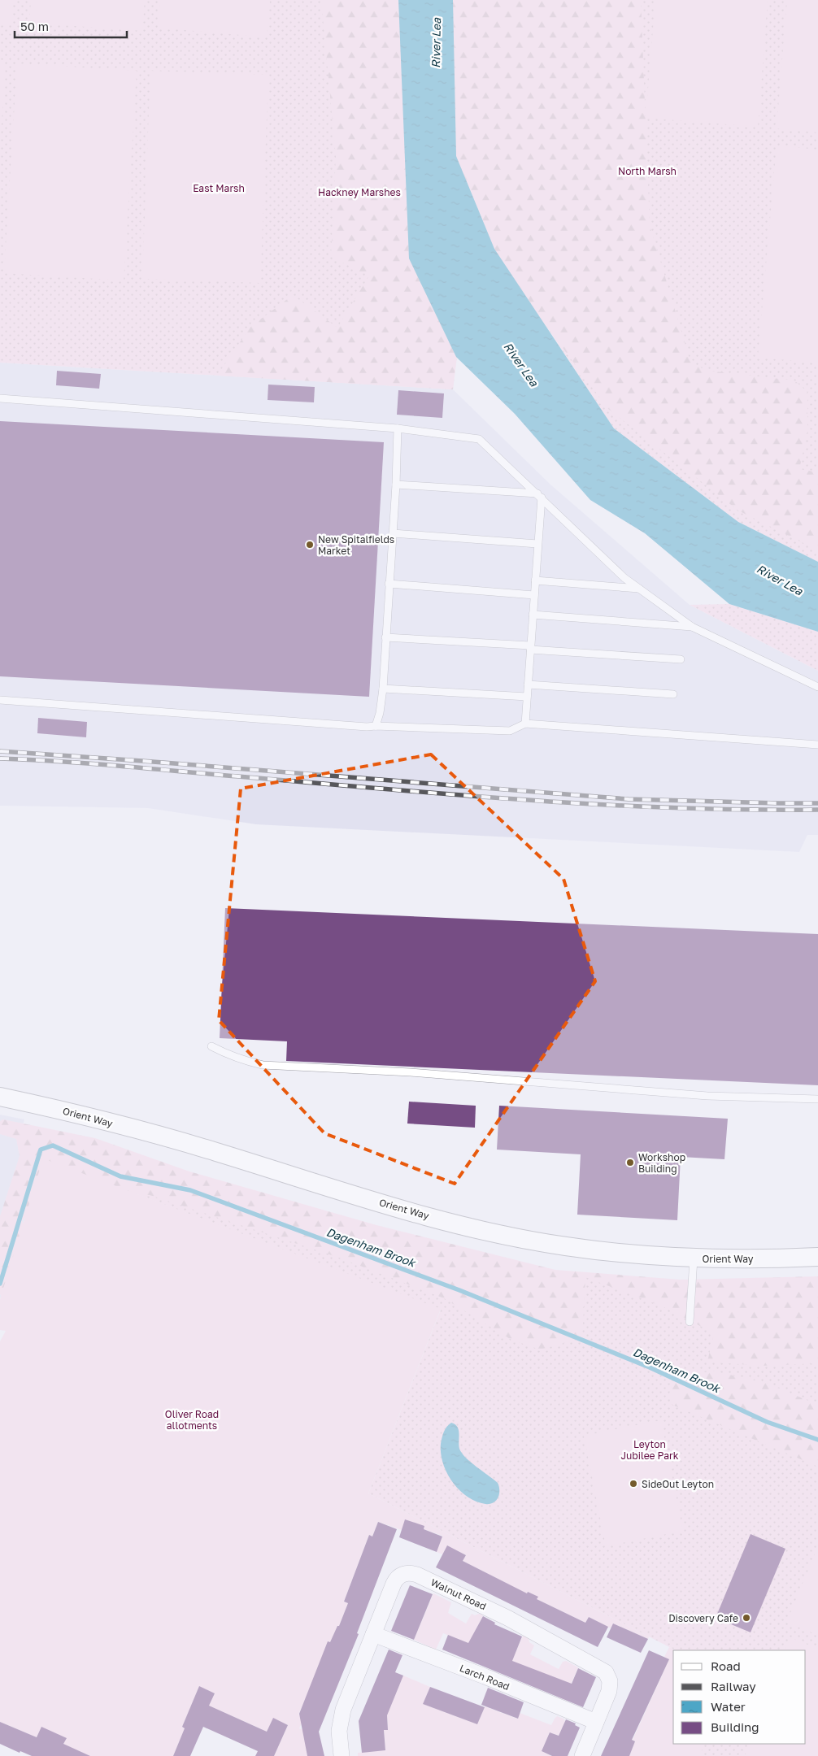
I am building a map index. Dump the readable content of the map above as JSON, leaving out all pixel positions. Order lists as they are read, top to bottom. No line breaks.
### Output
{"streets":{"street":["Orient Way","Walnut Road","Larch Road"]},"crossings":[["Walnut Road","Larch Road"]],"water":["River Lea","Dagenham Brook"],"parks":["North Marsh","East Marsh","Hackney Marshes","Oliver Road allotments","Leyton Jubilee Park"],"places":["New Spitalfields Market","Workshop Building","SideOut Leyton","Discovery Cafe"],"legend":["Road","Railway","Water","Building"],"scale_bar":"50 m"}
